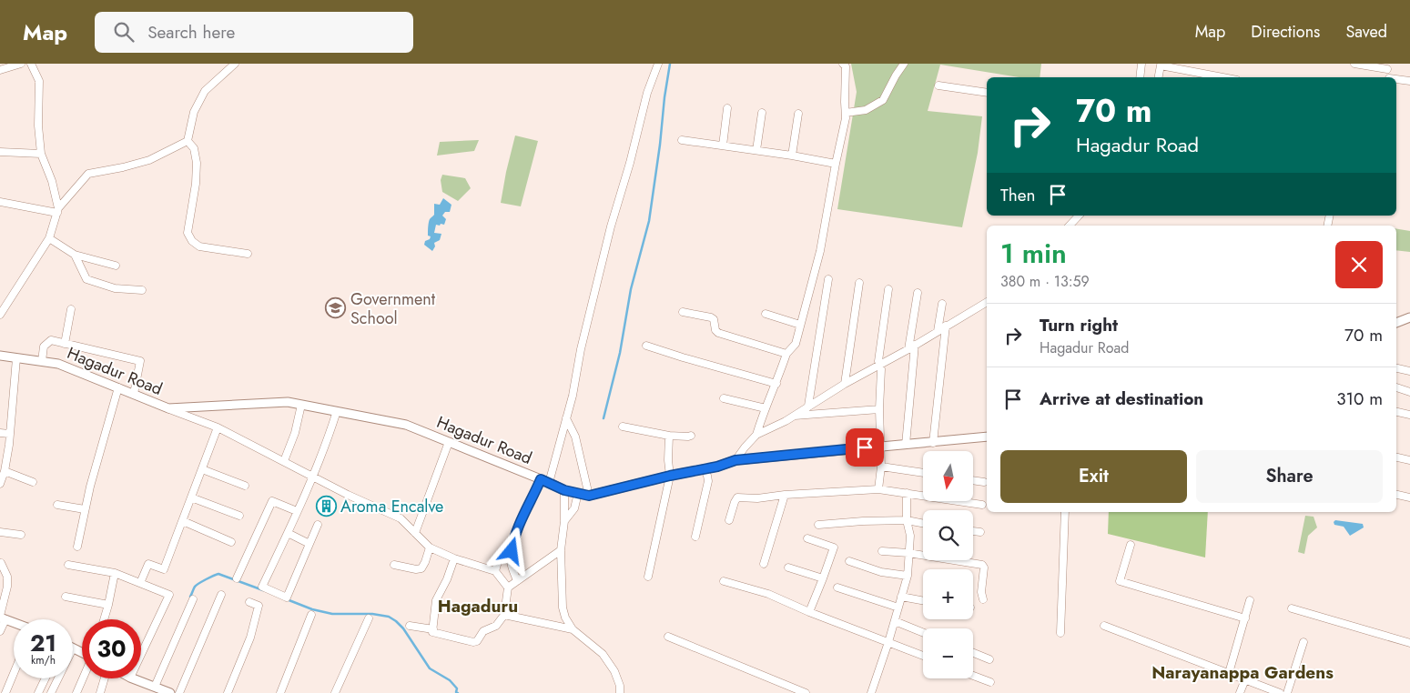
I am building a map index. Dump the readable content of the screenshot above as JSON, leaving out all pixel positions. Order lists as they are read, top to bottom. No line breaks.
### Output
{"streets":{"street":["Hagadur Road"]},"districts":["Hagaduru","Narayanappa Gardens"],"places":{"school or university":["Government School"],"building":["Aroma Encalve"]},"north":"bottom","page":{"header":"Map","search":"Search here","nav":["Map","Directions","Saved"],"turn":["70 m","Hagadur Road"],"then":"Then","heading":["1 min","380 m · 13:59"],"list":[{"name":"Turn right","note":"Hagadur Road","value":"70 m"},{"name":"Arrive at destination","value":"310 m"}],"buttons":["Exit","Share"],"map_buttons":["+","−"],"speed":"21 km/h","limit":"30"}}
